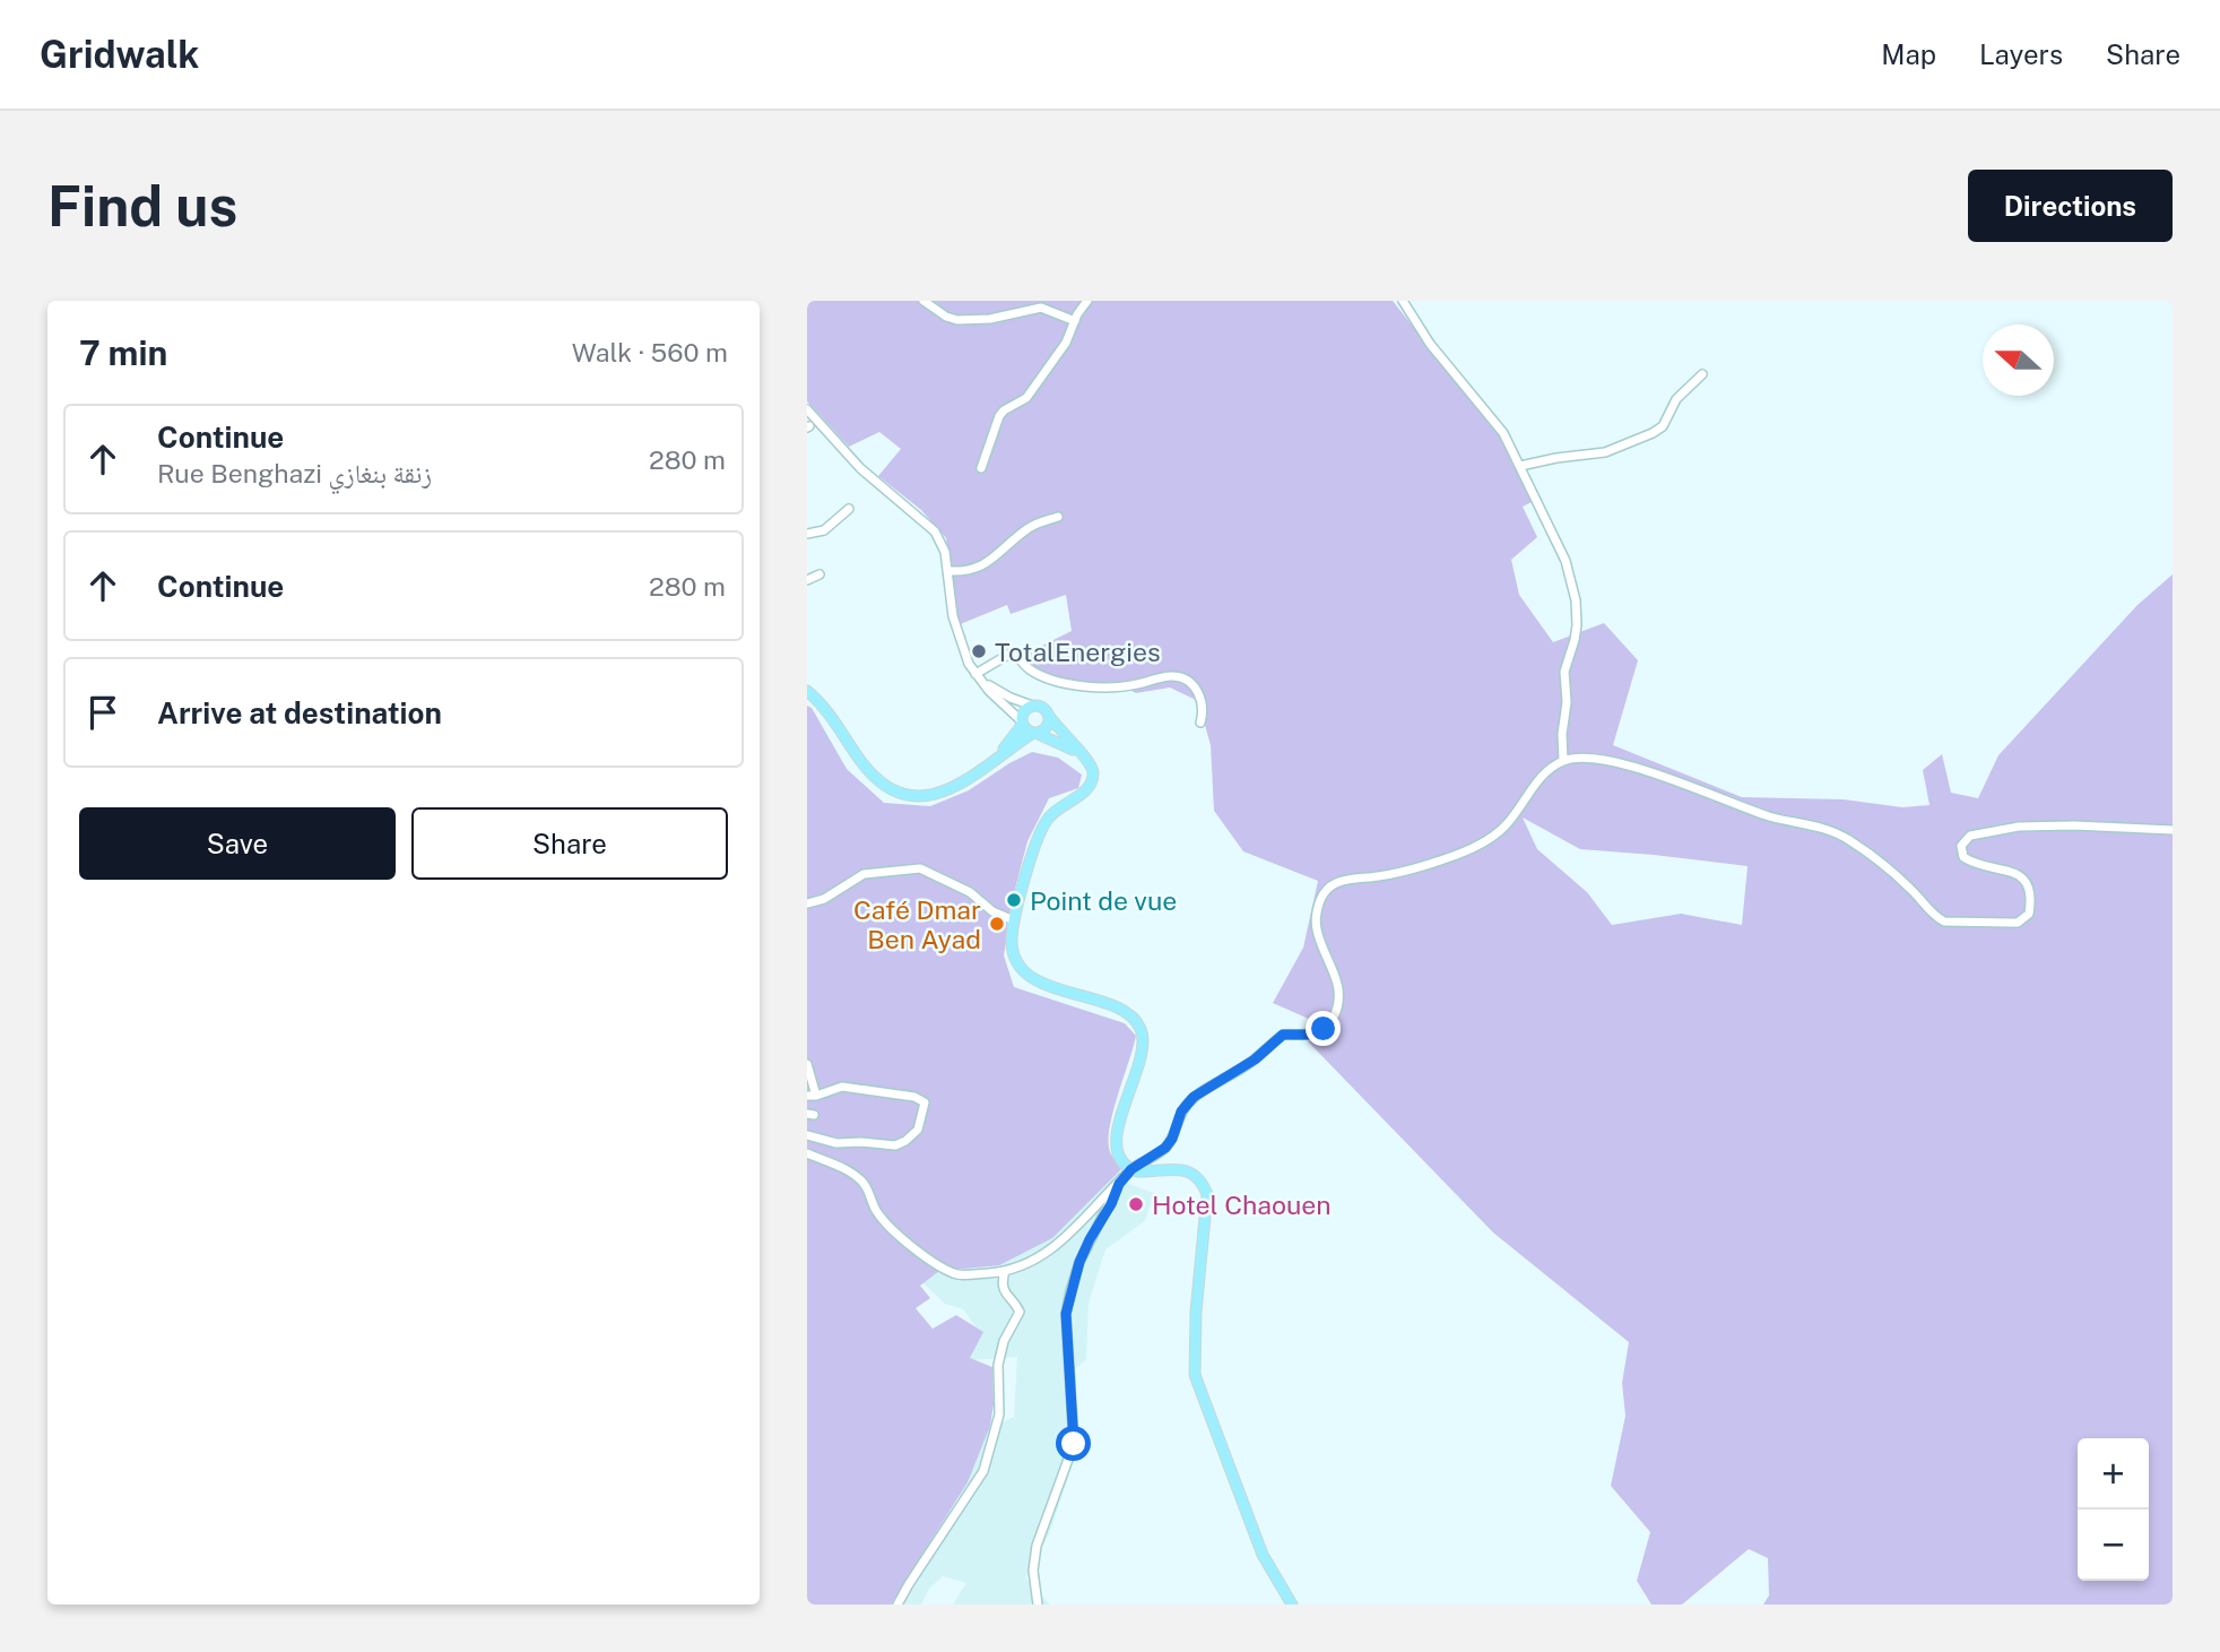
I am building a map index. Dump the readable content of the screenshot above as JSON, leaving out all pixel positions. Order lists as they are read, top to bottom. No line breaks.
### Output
{"places":["TotalEnergies","Point de vue","Café Dmar Ben Ayad","Hotel Chaouen"],"north":"left","page":{"header":"Gridwalk","nav":["Map","Layers","Share"],"buttons":["Directions",["Save","Share"]],"title":"Find us","heading":["7 min","Walk · 560 m"],"list":[["Continue","Rue Benghazi زنقة بنغازي","280 m"],["Continue","280 m"],"Arrive at destination"],"map_buttons":["+","−"]}}
